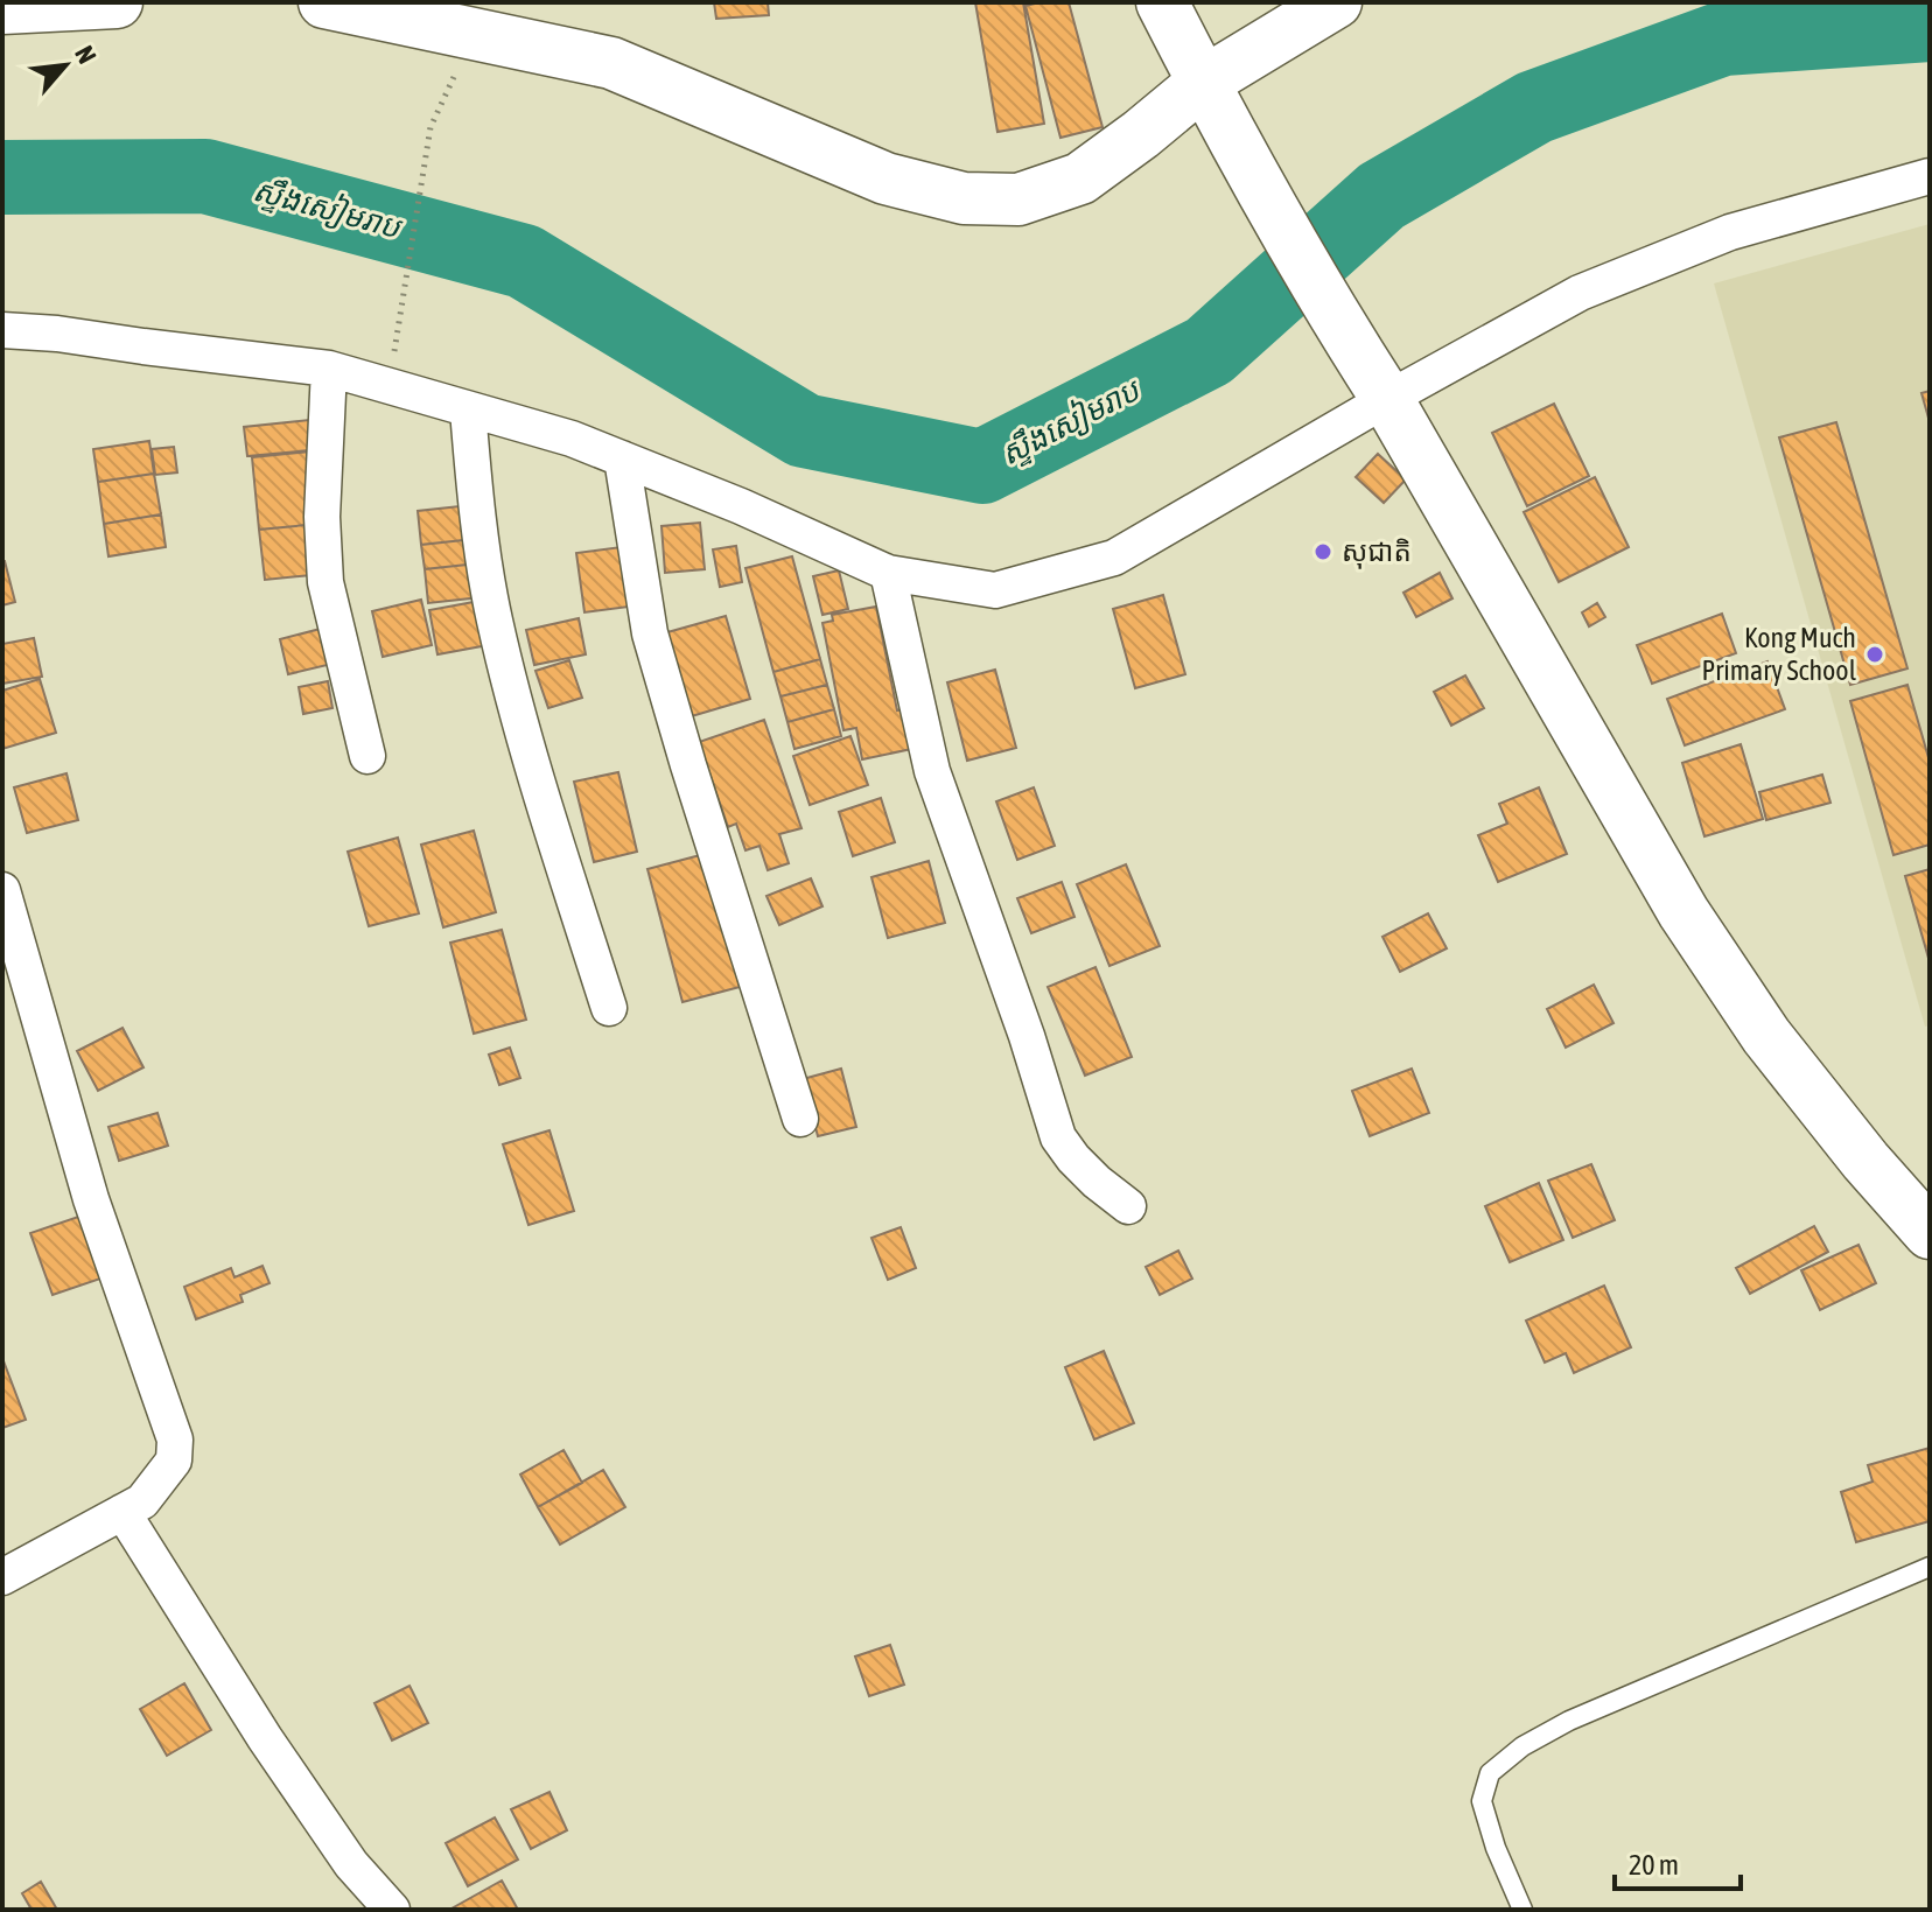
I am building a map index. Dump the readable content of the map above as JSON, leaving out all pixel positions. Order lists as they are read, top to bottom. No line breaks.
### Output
{"water":["ស្ទឹងសៀមរាប"],"places":["សុជាតិ","Kong Much Primary School"],"scale_bar":"20 m","north":"top right"}
